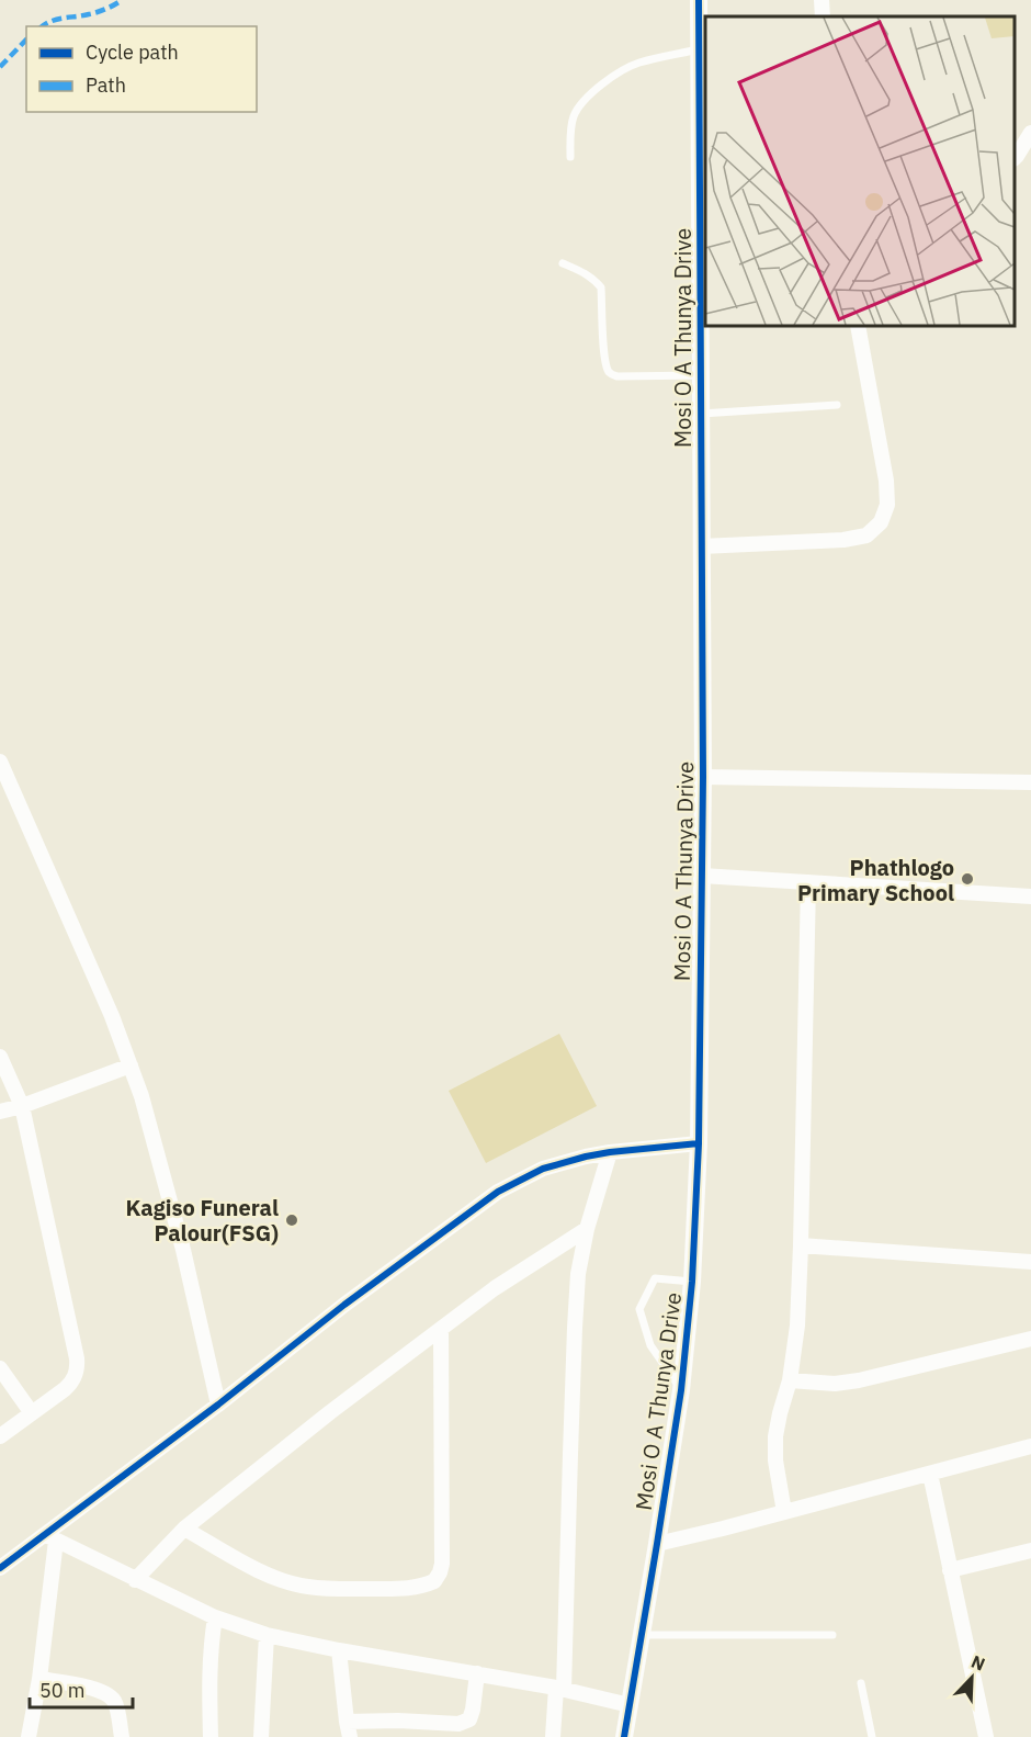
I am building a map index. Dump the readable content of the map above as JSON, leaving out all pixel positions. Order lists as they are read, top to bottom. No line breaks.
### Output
{"streets":{"street":["Mosi O A Thunya Drive"]},"places":["Phathlogo Primary School","Kagiso Funeral Palour(FSG)"],"legend":["Cycle path","Path"],"scale_bar":"50 m","north":"top right"}
